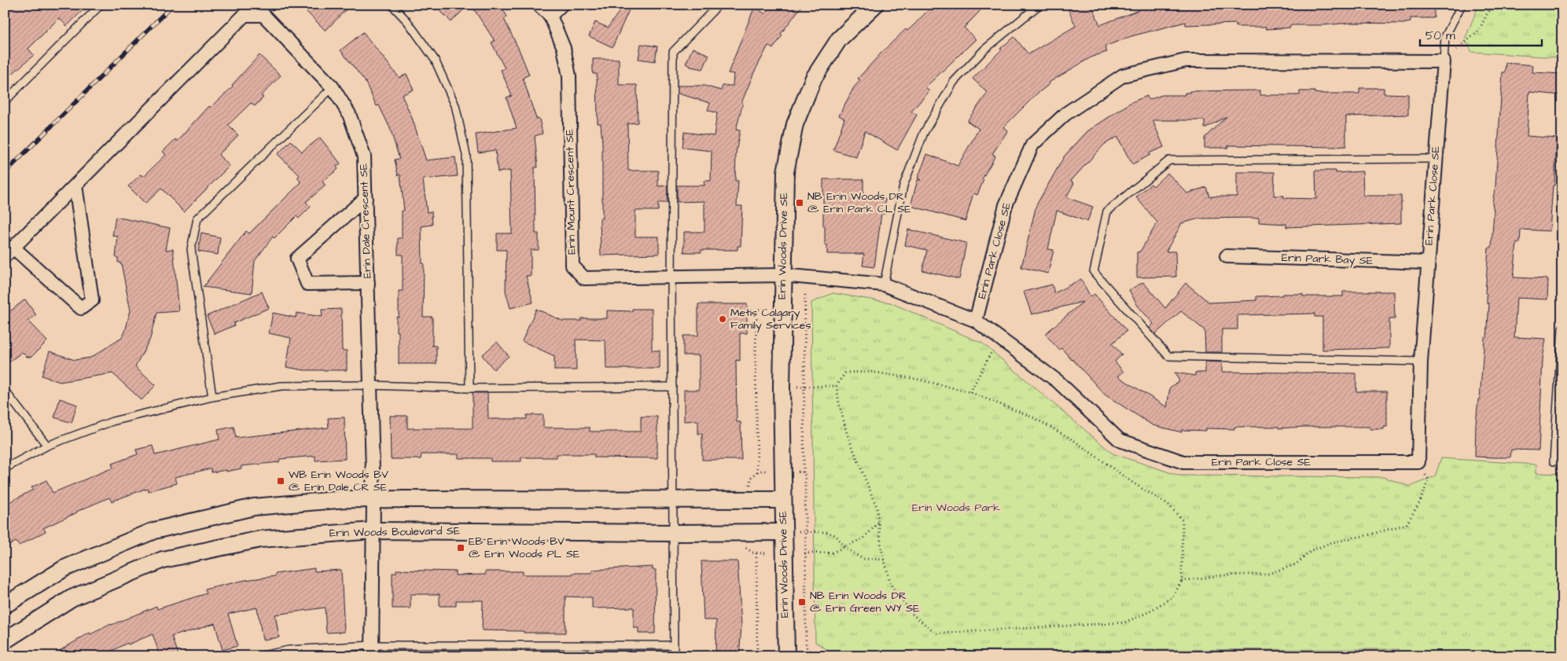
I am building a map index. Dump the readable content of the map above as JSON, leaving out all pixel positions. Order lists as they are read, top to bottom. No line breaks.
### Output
{"streets":{"street":["Erin Mount Crescent SE","Erin Park Close SE","Erin Dale Crescent SE","Erin Woods Drive SE","Erin Park Bay SE","Erin Woods Boulevard SE"]},"crossings":[["Erin Mount Crescent SE","Erin Park Close SE"],["Erin Mount Crescent SE","Erin Woods Drive SE"],["Erin Park Close SE","Erin Woods Drive SE"],["Erin Park Close SE","Erin Park Bay SE"],["Erin Dale Crescent SE","Erin Woods Boulevard SE"],["Erin Woods Drive SE","Erin Woods Boulevard SE"]],"parks":["Erin Woods Park"],"places":{"transit":["NB Erin Woods DR @ Erin Park CL SE","WB Erin Woods BV @ Erin Dale CR SE","EB Erin Woods BV @ Erin Woods PL SE","NB Erin Woods DR @ Erin Green WY SE"],"other":["Metis Calgary Family Services"]},"scale_bar":"50 m"}
